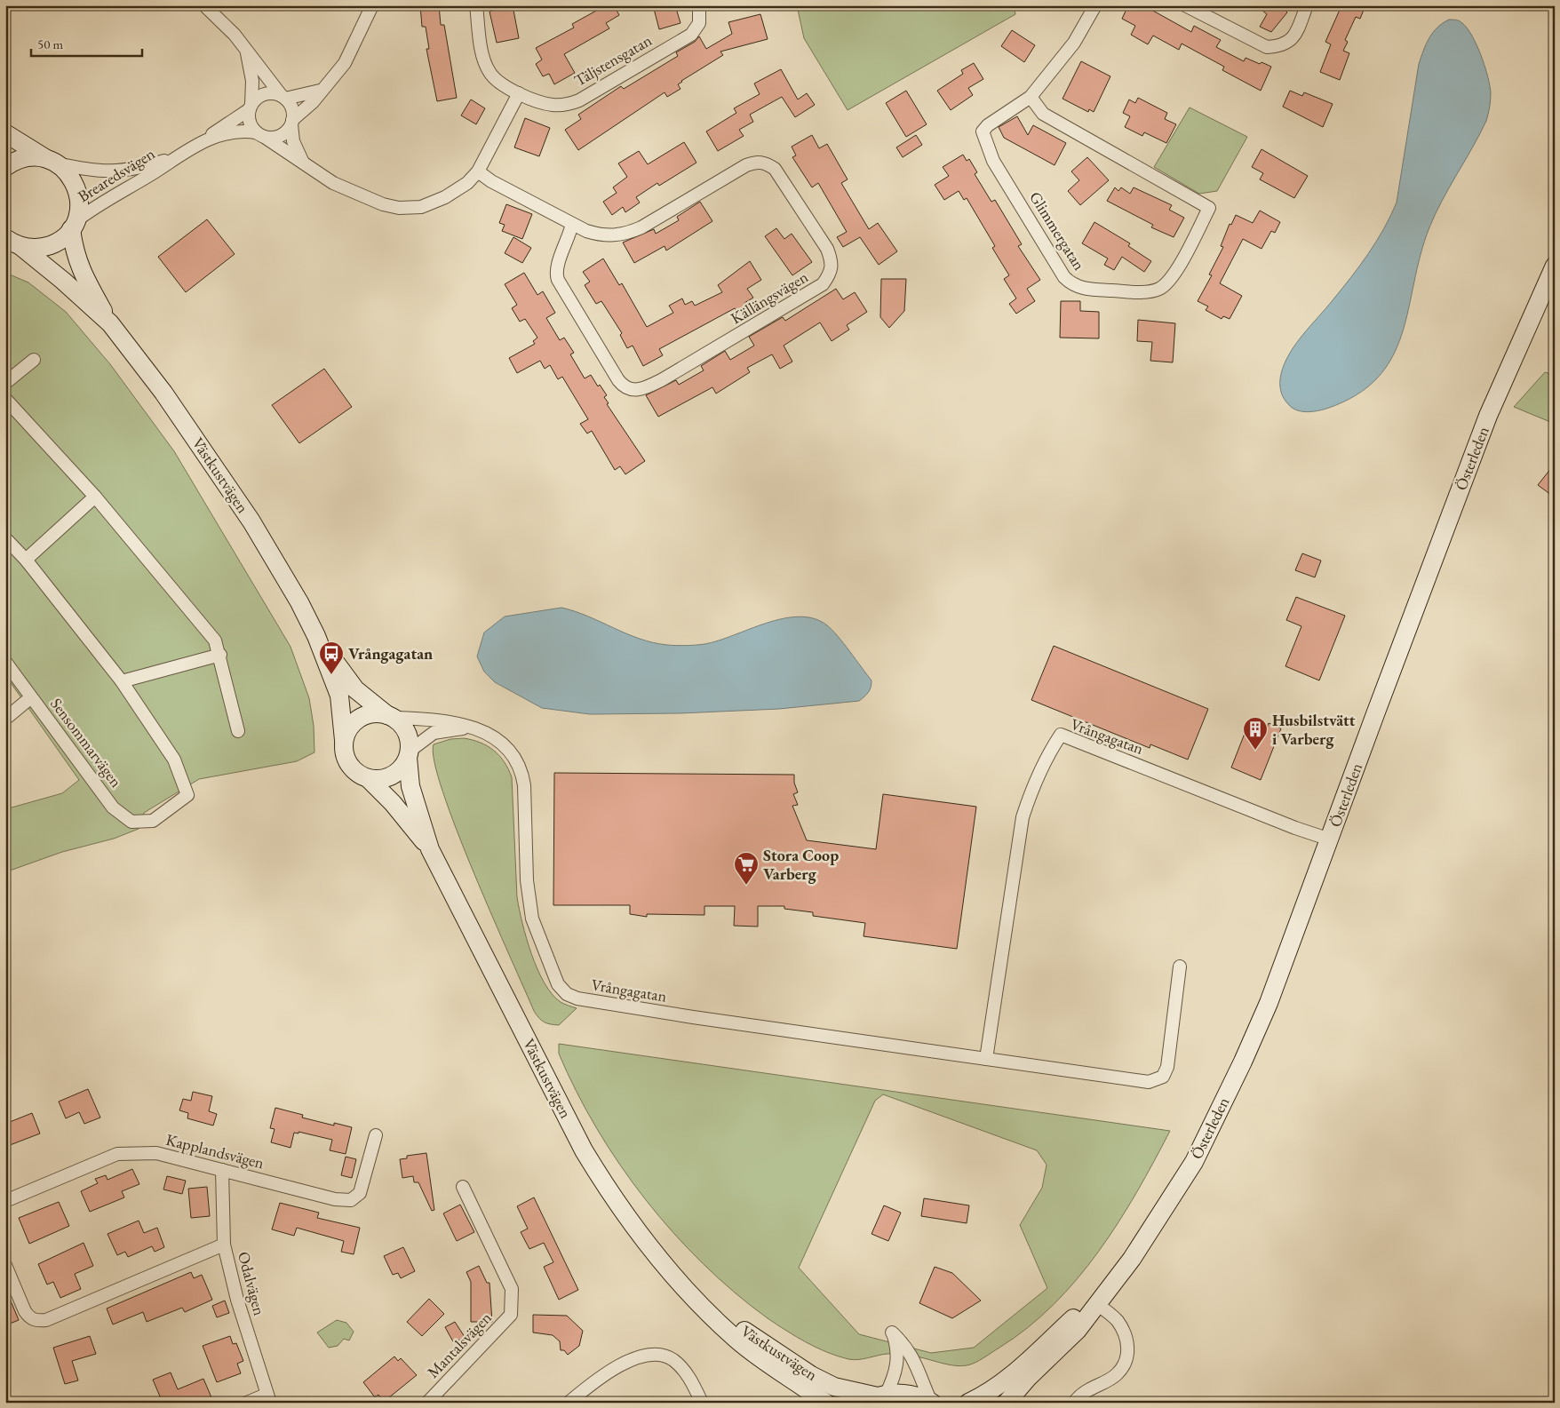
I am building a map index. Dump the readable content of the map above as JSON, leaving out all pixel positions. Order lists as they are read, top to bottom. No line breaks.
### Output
{"streets":{"street":["Täljstensgatan","Brearedsvägen","Glimmergatan","Källängsvägen","Österleden","Västkustvägen","Vrångagatan","Sensommarvägen","Kapplandsvägen","Odalvägen","Mantalsvägen"]},"crossings":[["Brearedsvägen","Västkustvägen"],["Österleden","Vrångagatan"],["Västkustvägen","Vrångagatan"],["Kapplandsvägen","Odalvägen"]],"places":{"bus stop":["Vrångagatan"],"building":["Husbilstvätt i Varberg"],"supermarket":["Stora Coop Varberg"]},"scale_bar":"50 m"}
